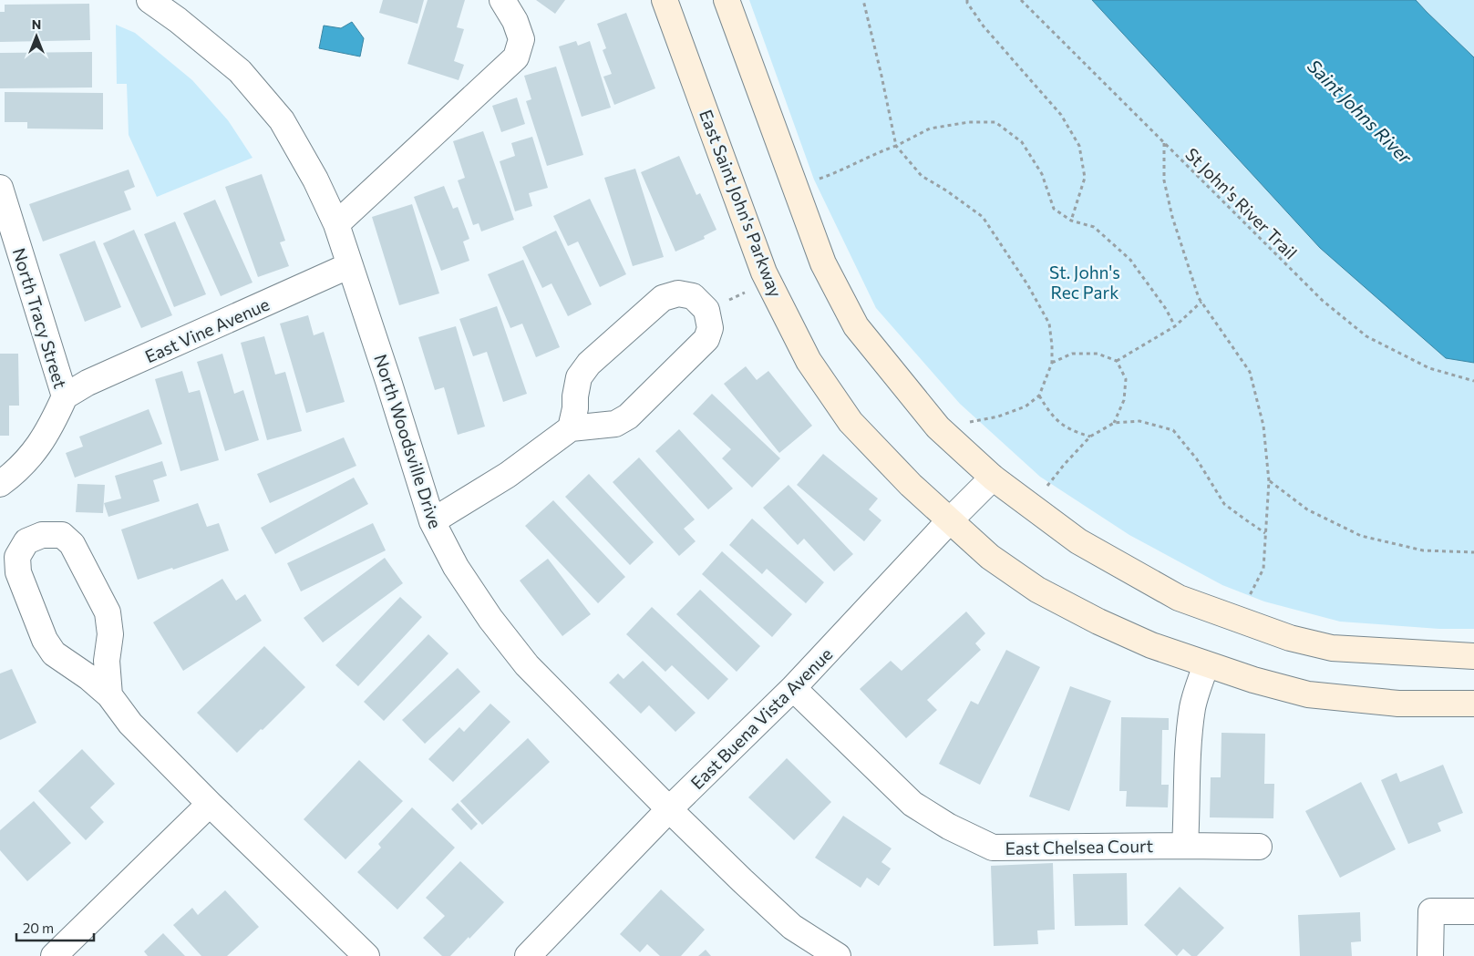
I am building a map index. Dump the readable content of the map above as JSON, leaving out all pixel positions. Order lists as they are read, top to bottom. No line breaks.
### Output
{"streets":{"main road":["East Saint John's Parkway"],"street":["North Tracy Street","East Vine Avenue","North Woodsville Drive","East Buena Vista Avenue","East Chelsea Court"],"path":["St John's River Trail"]},"crossings":[["East Saint John's Parkway","East Buena Vista Avenue"],["North Tracy Street","East Vine Avenue"],["East Vine Avenue","North Woodsville Drive"],["North Woodsville Drive","East Buena Vista Avenue"],["East Buena Vista Avenue","East Chelsea Court"]],"water":["Saint Johns River"],"parks":["St. John's Rec Park"],"scale_bar":"20 m","north":"top"}
